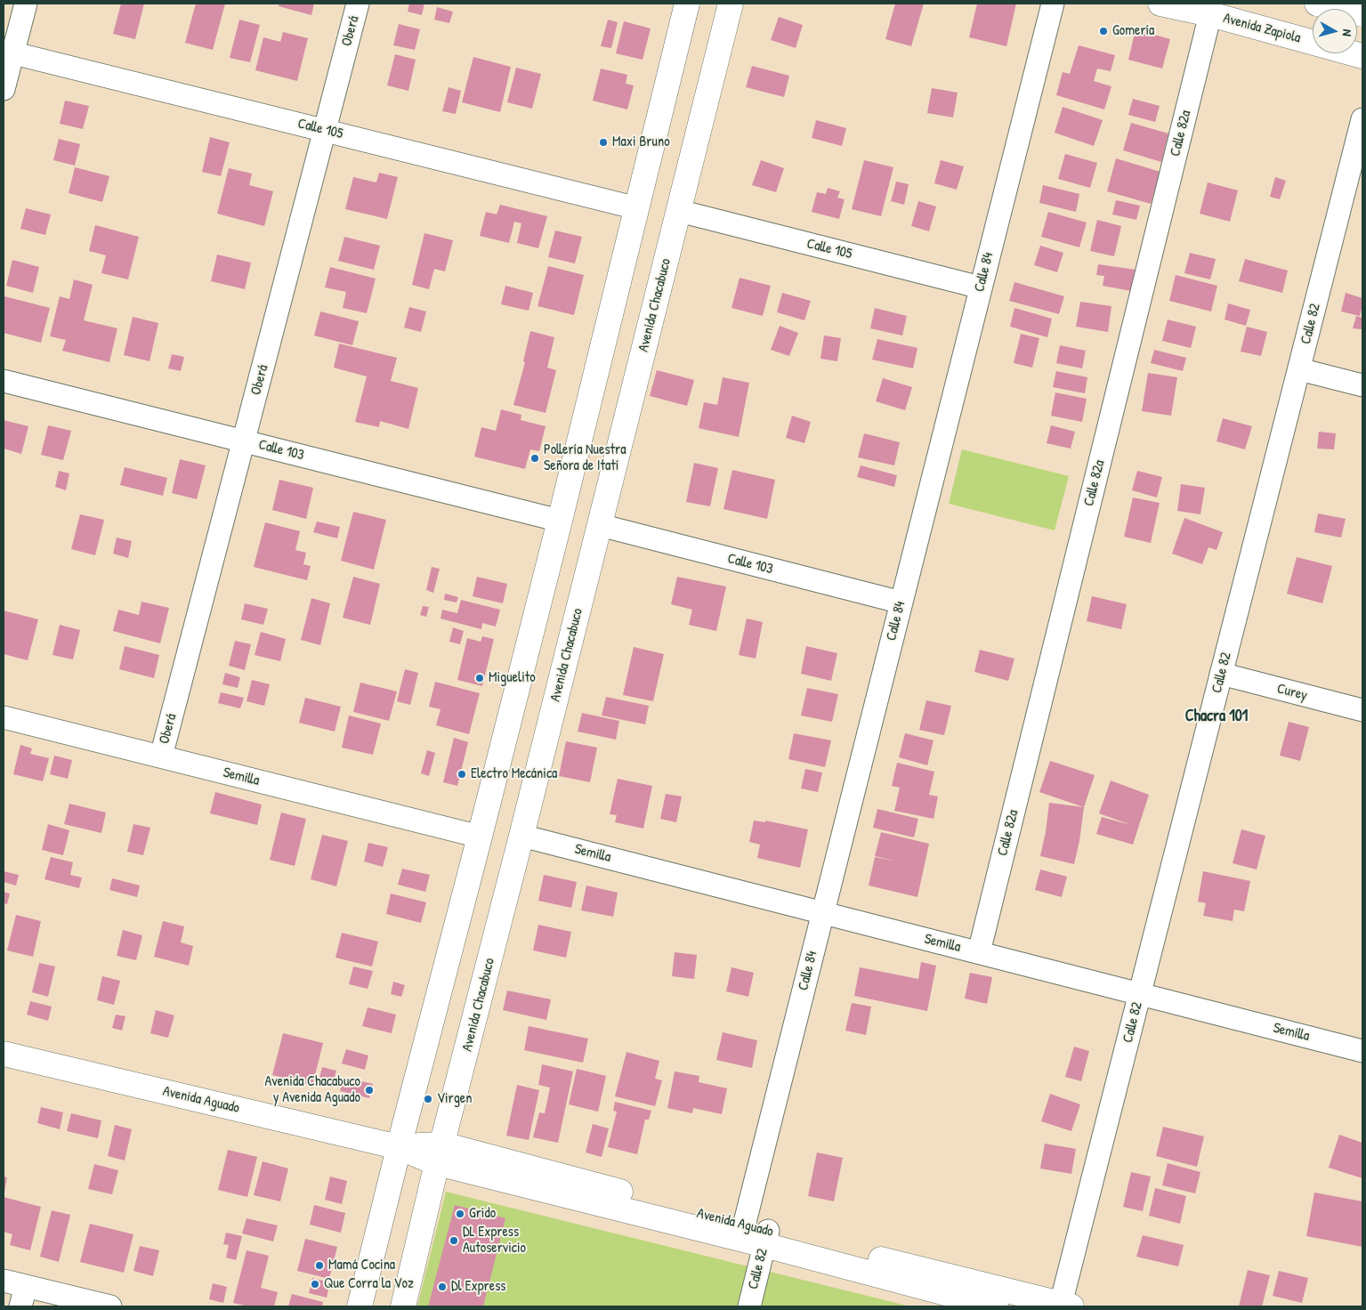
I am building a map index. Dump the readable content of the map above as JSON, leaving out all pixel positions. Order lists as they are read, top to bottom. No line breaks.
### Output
{"streets":{"main road":["Avenida Zapiola","Avenida Chacabuco","Avenida Aguado"],"street":["Oberá","Calle 105","Calle 82a","Calle 84","Calle 82","Calle 103","Curey","Semilla"]},"crossings":[["Avenida Zapiola","Calle 82a"],["Oberá","Calle 105"],["Oberá","Calle 103"],["Oberá","Semilla"],["Calle 105","Calle 84"],["Calle 105","Avenida Chacabuco"],["Calle 82a","Semilla"],["Calle 84","Calle 103"],["Calle 84","Semilla"],["Calle 84","Avenida Aguado"],["Avenida Chacabuco","Calle 103"],["Avenida Chacabuco","Semilla"],["Avenida Chacabuco","Avenida Aguado"],["Calle 82","Curey"],["Calle 82","Semilla"],["Calle 82","Avenida Aguado"]],"districts":["Chacra 101"],"places":["Gomería","Maxi Bruno","Pollería Nuestra Señora de Itatí","Miguelito","Electro Mecánica","Avenida Chacabuco y Avenida Aguado","Virgen","Grido","DL Express Autoservicio","Mamá Cocina","Que Corra la Voz","Dl Express"],"north":"right"}
